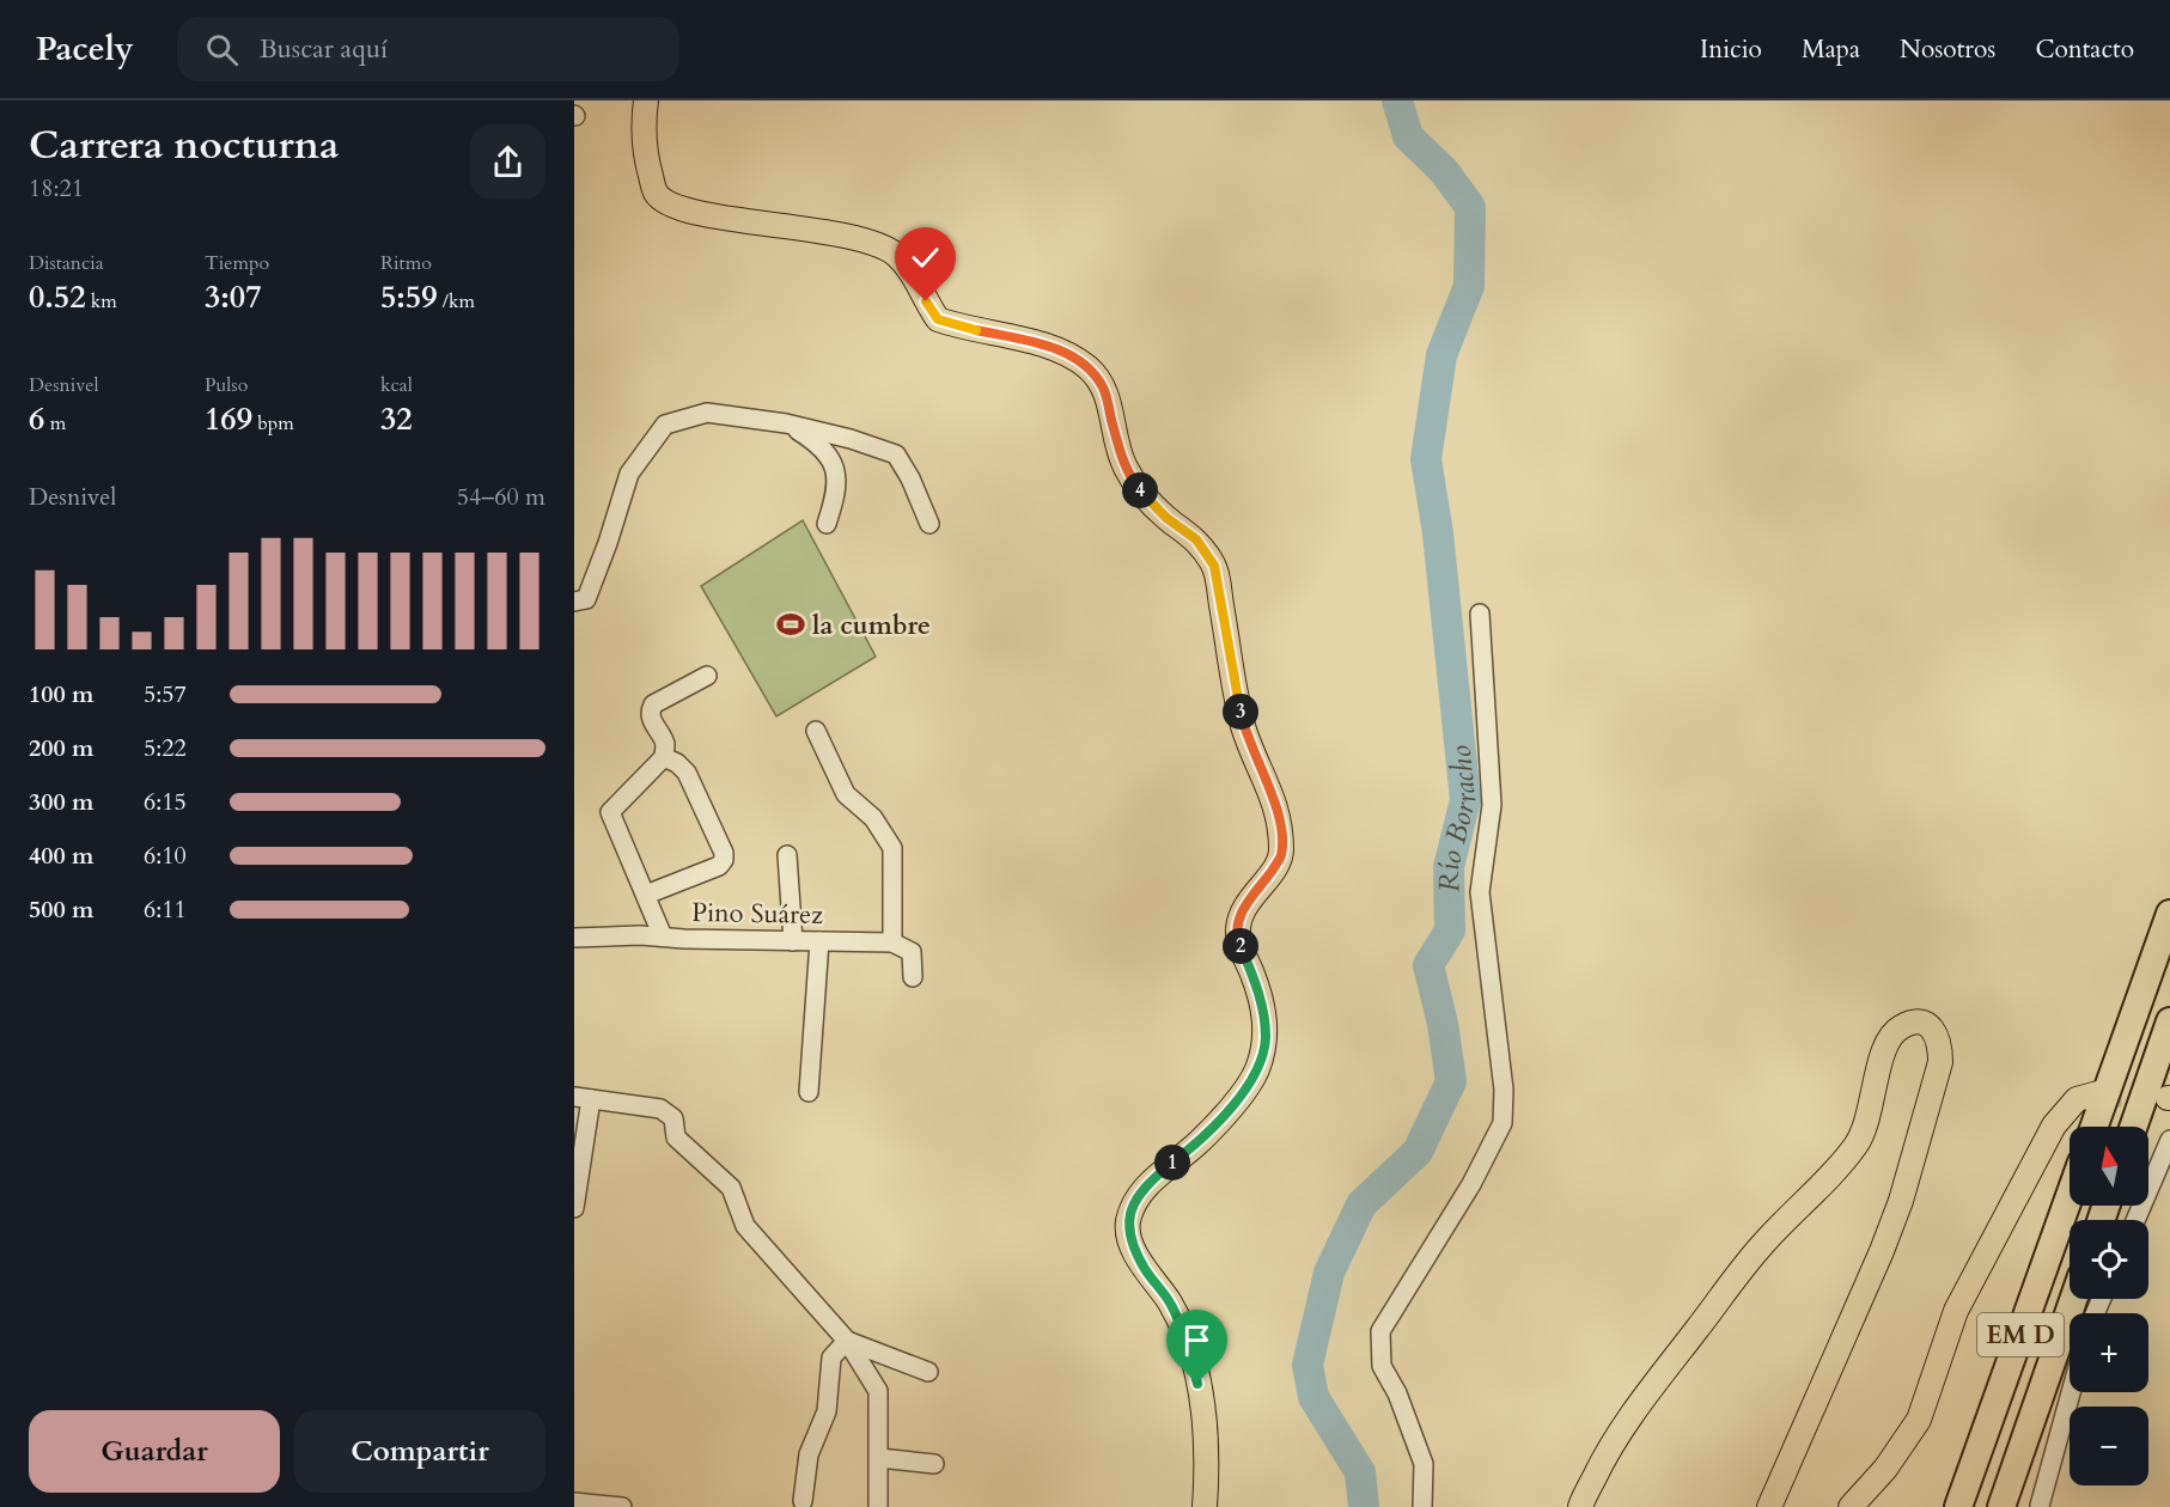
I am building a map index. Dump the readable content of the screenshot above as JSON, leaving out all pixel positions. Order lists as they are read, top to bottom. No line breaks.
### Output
{"streets":{"highway":["EM D"],"street":["Pino Suárez"]},"water":["Río Borracho"],"places":{"sports":["la cumbre"]},"north":"top","page":{"header":"Pacely","search":"Buscar aquí","nav":["Inicio","Mapa","Nosotros","Contacto"],"heading":["Carrera nocturna","18:21"],"stats":[["Distancia","0.52 km"],["Tiempo","3:07"],["Ritmo","5:59 /km"],["Desnivel","6 m"],["Pulso","169 bpm"],["kcal","32"]],"chart":["Desnivel","54–60 m"],"pins":["4","3","2","1"],"list":[{"name":"100 m","note":"5:57"},{"name":"200 m","note":"5:22"},{"name":"300 m","note":"6:15"},{"name":"400 m","note":"6:10"},{"name":"500 m","note":"6:11"}],"map_buttons":["+","−"],"buttons":["Guardar","Compartir"]}}
